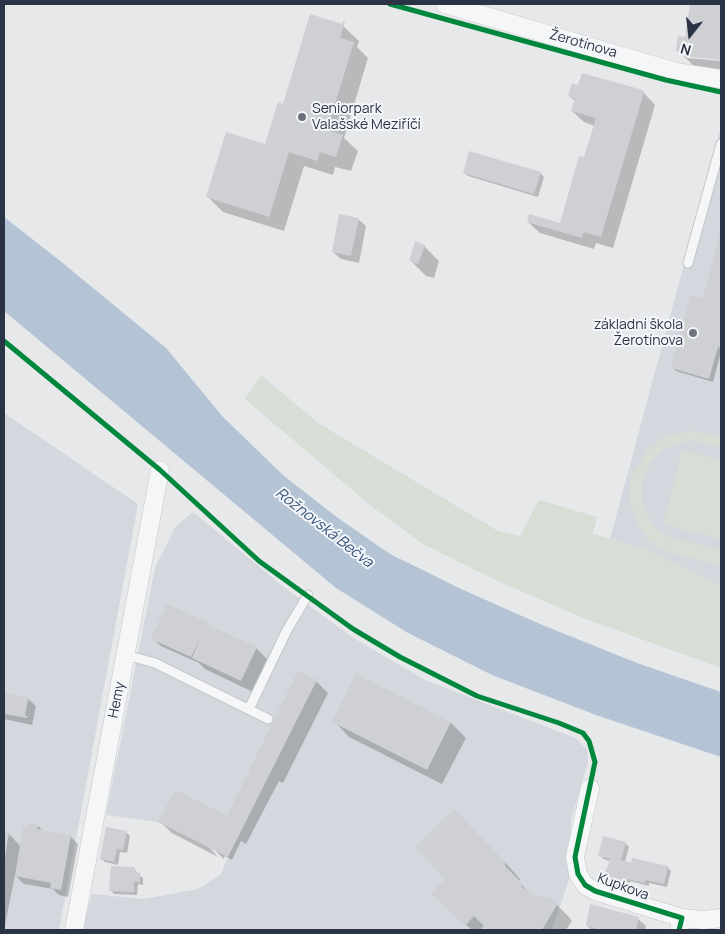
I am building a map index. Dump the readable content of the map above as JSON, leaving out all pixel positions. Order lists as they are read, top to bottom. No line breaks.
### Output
{"streets":{"street":["Žerotínova","Hemy","Kupkova"]},"water":["Rožnovská Bečva"],"places":["Seniorpark Valašské Meziříčí","základní škola Žerotínova"],"north":"bottom"}
